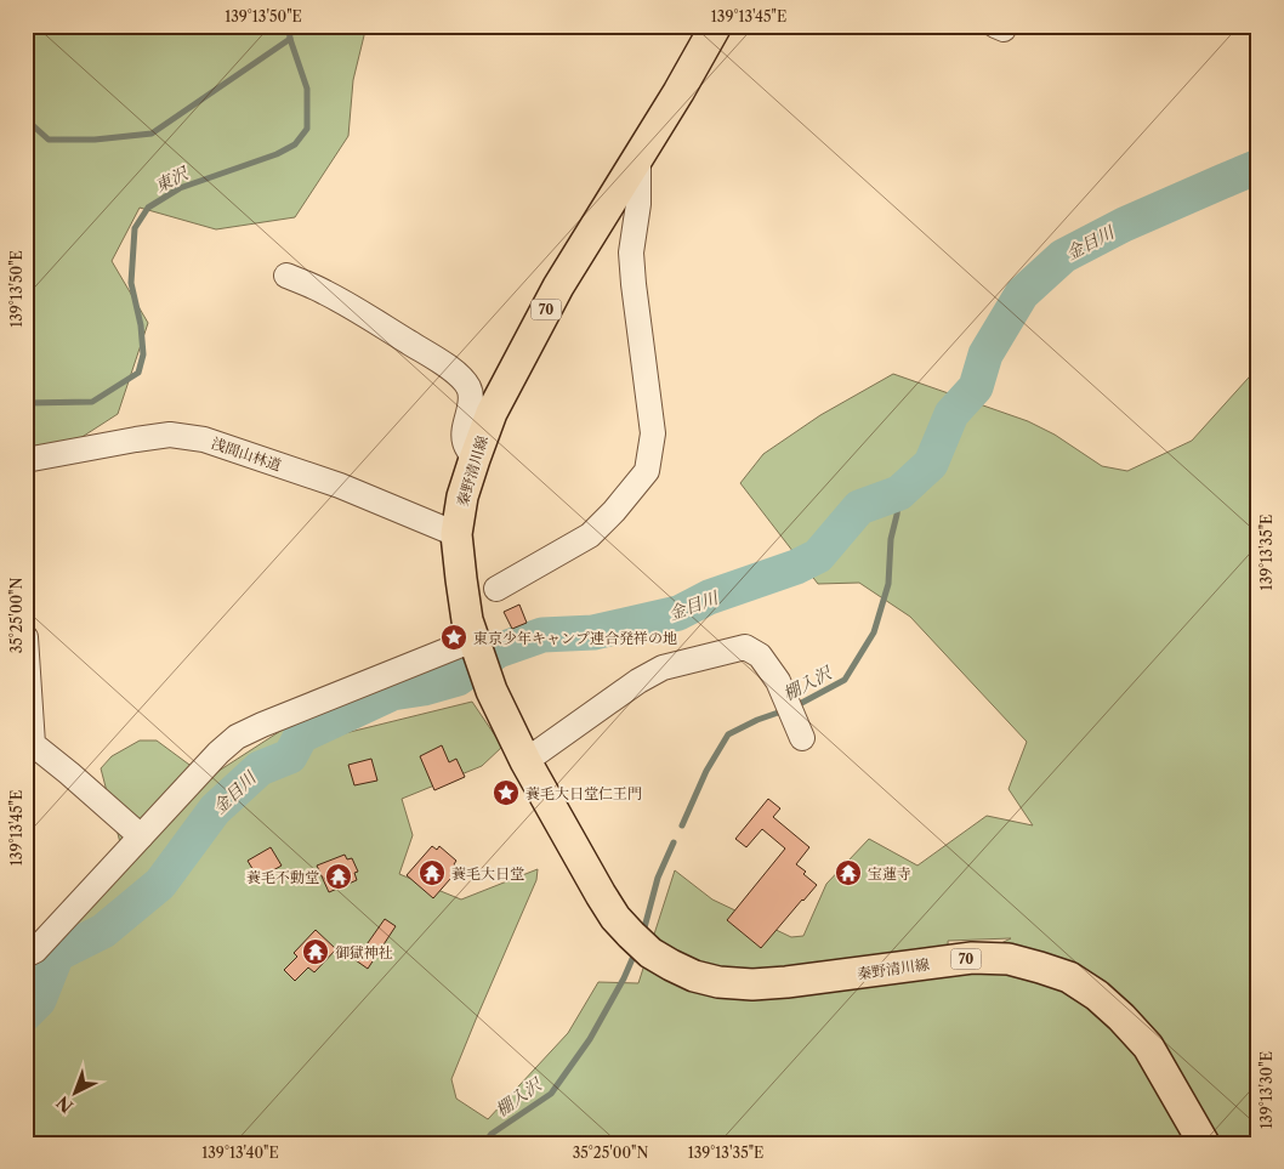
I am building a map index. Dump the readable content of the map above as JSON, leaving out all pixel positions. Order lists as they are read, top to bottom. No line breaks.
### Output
{"streets":{"main road":["70","秦野清川線"],"street":["浅間山林道"]},"crossings":[["浅間山林道","秦野清川線"]],"water":["東沢","金目川","棚入沢"],"places":{"place":["東京少年キャンプ連合発祥の地","蓑毛大日堂仁王門"],"temple":["蓑毛大日堂","宝蓮寺","蓑毛不動堂","御獄神社"]},"north":"bottom left","coordinates":["139°13'50\"E","139°13'45\"E","139°13'35\"E","35°25'00\"N","139°13'30\"E","139°13'40\"E"]}
